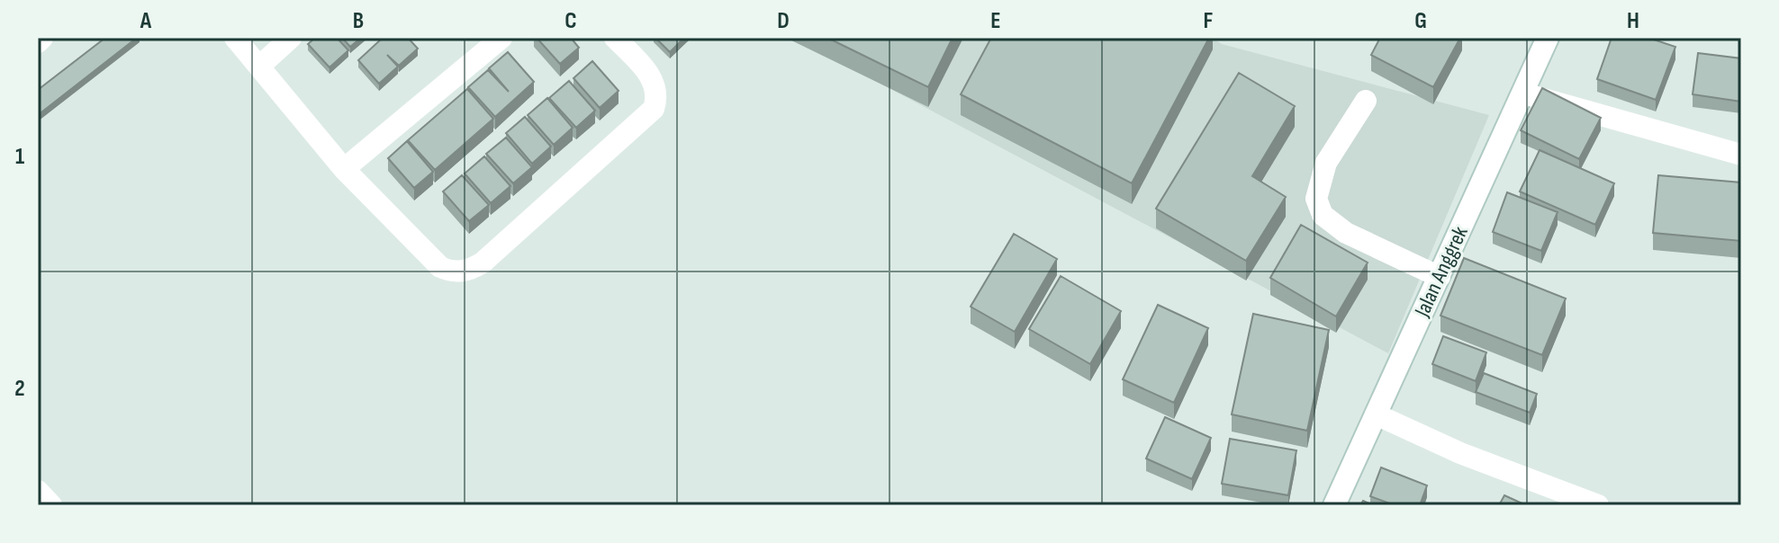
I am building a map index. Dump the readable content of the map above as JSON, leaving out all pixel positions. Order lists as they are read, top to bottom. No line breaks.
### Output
{"streets":{"street":["Jalan Anggrek"]},"grid":{"columns":["A","B","C","D","E","F","G","H"],"rows":["1","2"]}}
